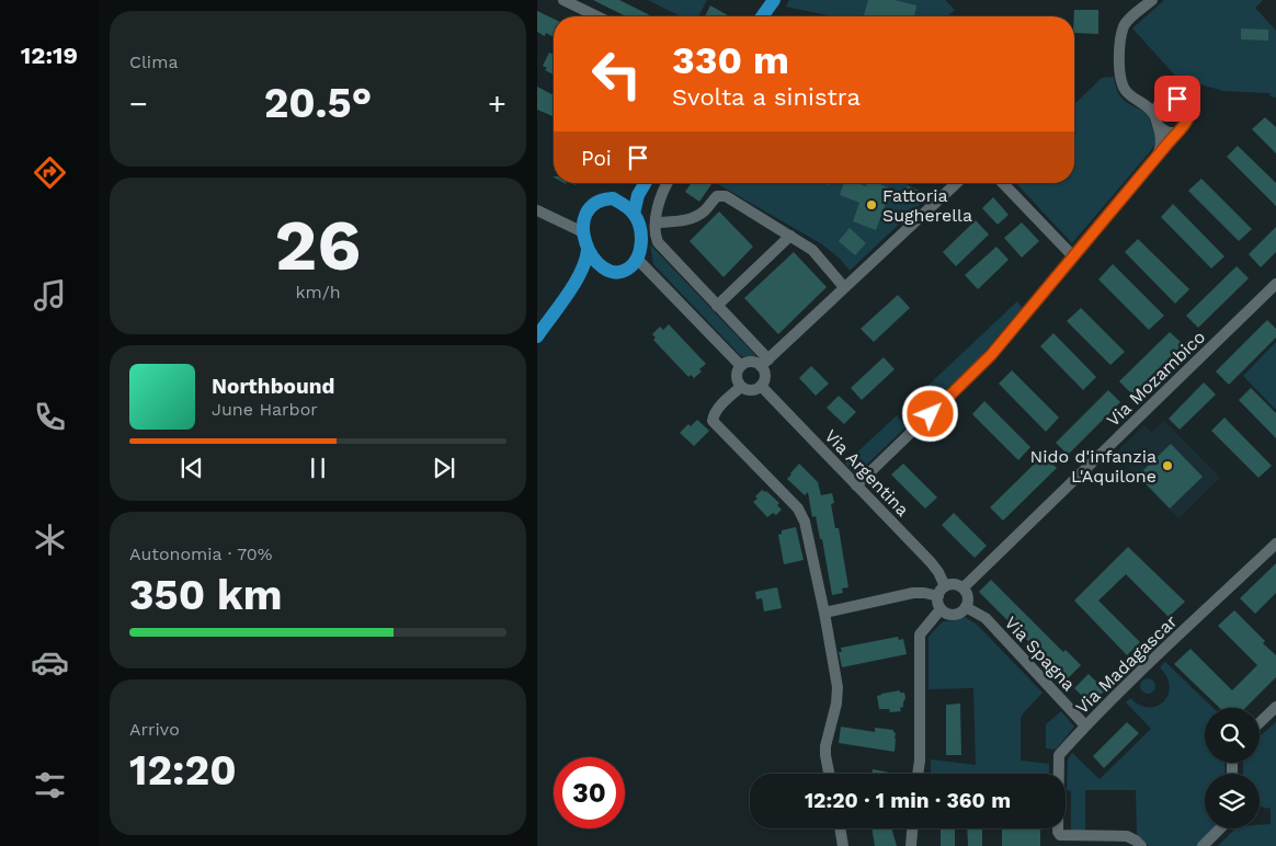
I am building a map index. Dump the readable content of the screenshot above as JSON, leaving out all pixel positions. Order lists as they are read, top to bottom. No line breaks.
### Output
{"streets":{"street":["Via Mozambico","Via Argentina","Via Spagna","Via Madagascar"]},"crossings":[["Via Mozambico","Via Argentina"],["Via Mozambico","Via Spagna"],["Via Argentina","Via Spagna"],["Via Spagna","Via Madagascar"]],"places":["Fattoria Sugherella","Nido d'infanzia L'Aquilone"],"page":{"tabs":"12:19","tile":["Clima",["26","km/h"],["Autonomia · 70%","350 km"],["Arrivo","12:20"]],"turn":["330 m","Svolta a sinistra"],"heat":["−","20.5°","+"],"then":"Poi","song":["Northbound","June Harbor"],"limit":"30","trip":"12:20 · 1 min · 360 m"}}
